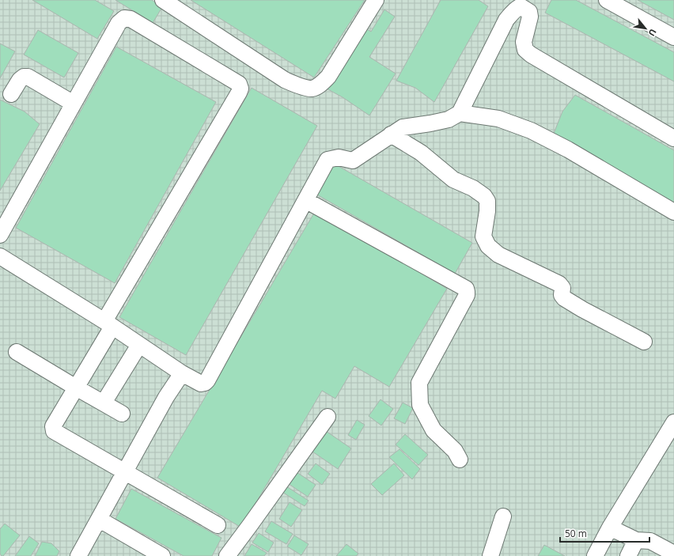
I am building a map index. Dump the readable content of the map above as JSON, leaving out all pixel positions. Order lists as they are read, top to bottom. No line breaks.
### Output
{"scale_bar":"50 m","north":"bottom right"}
